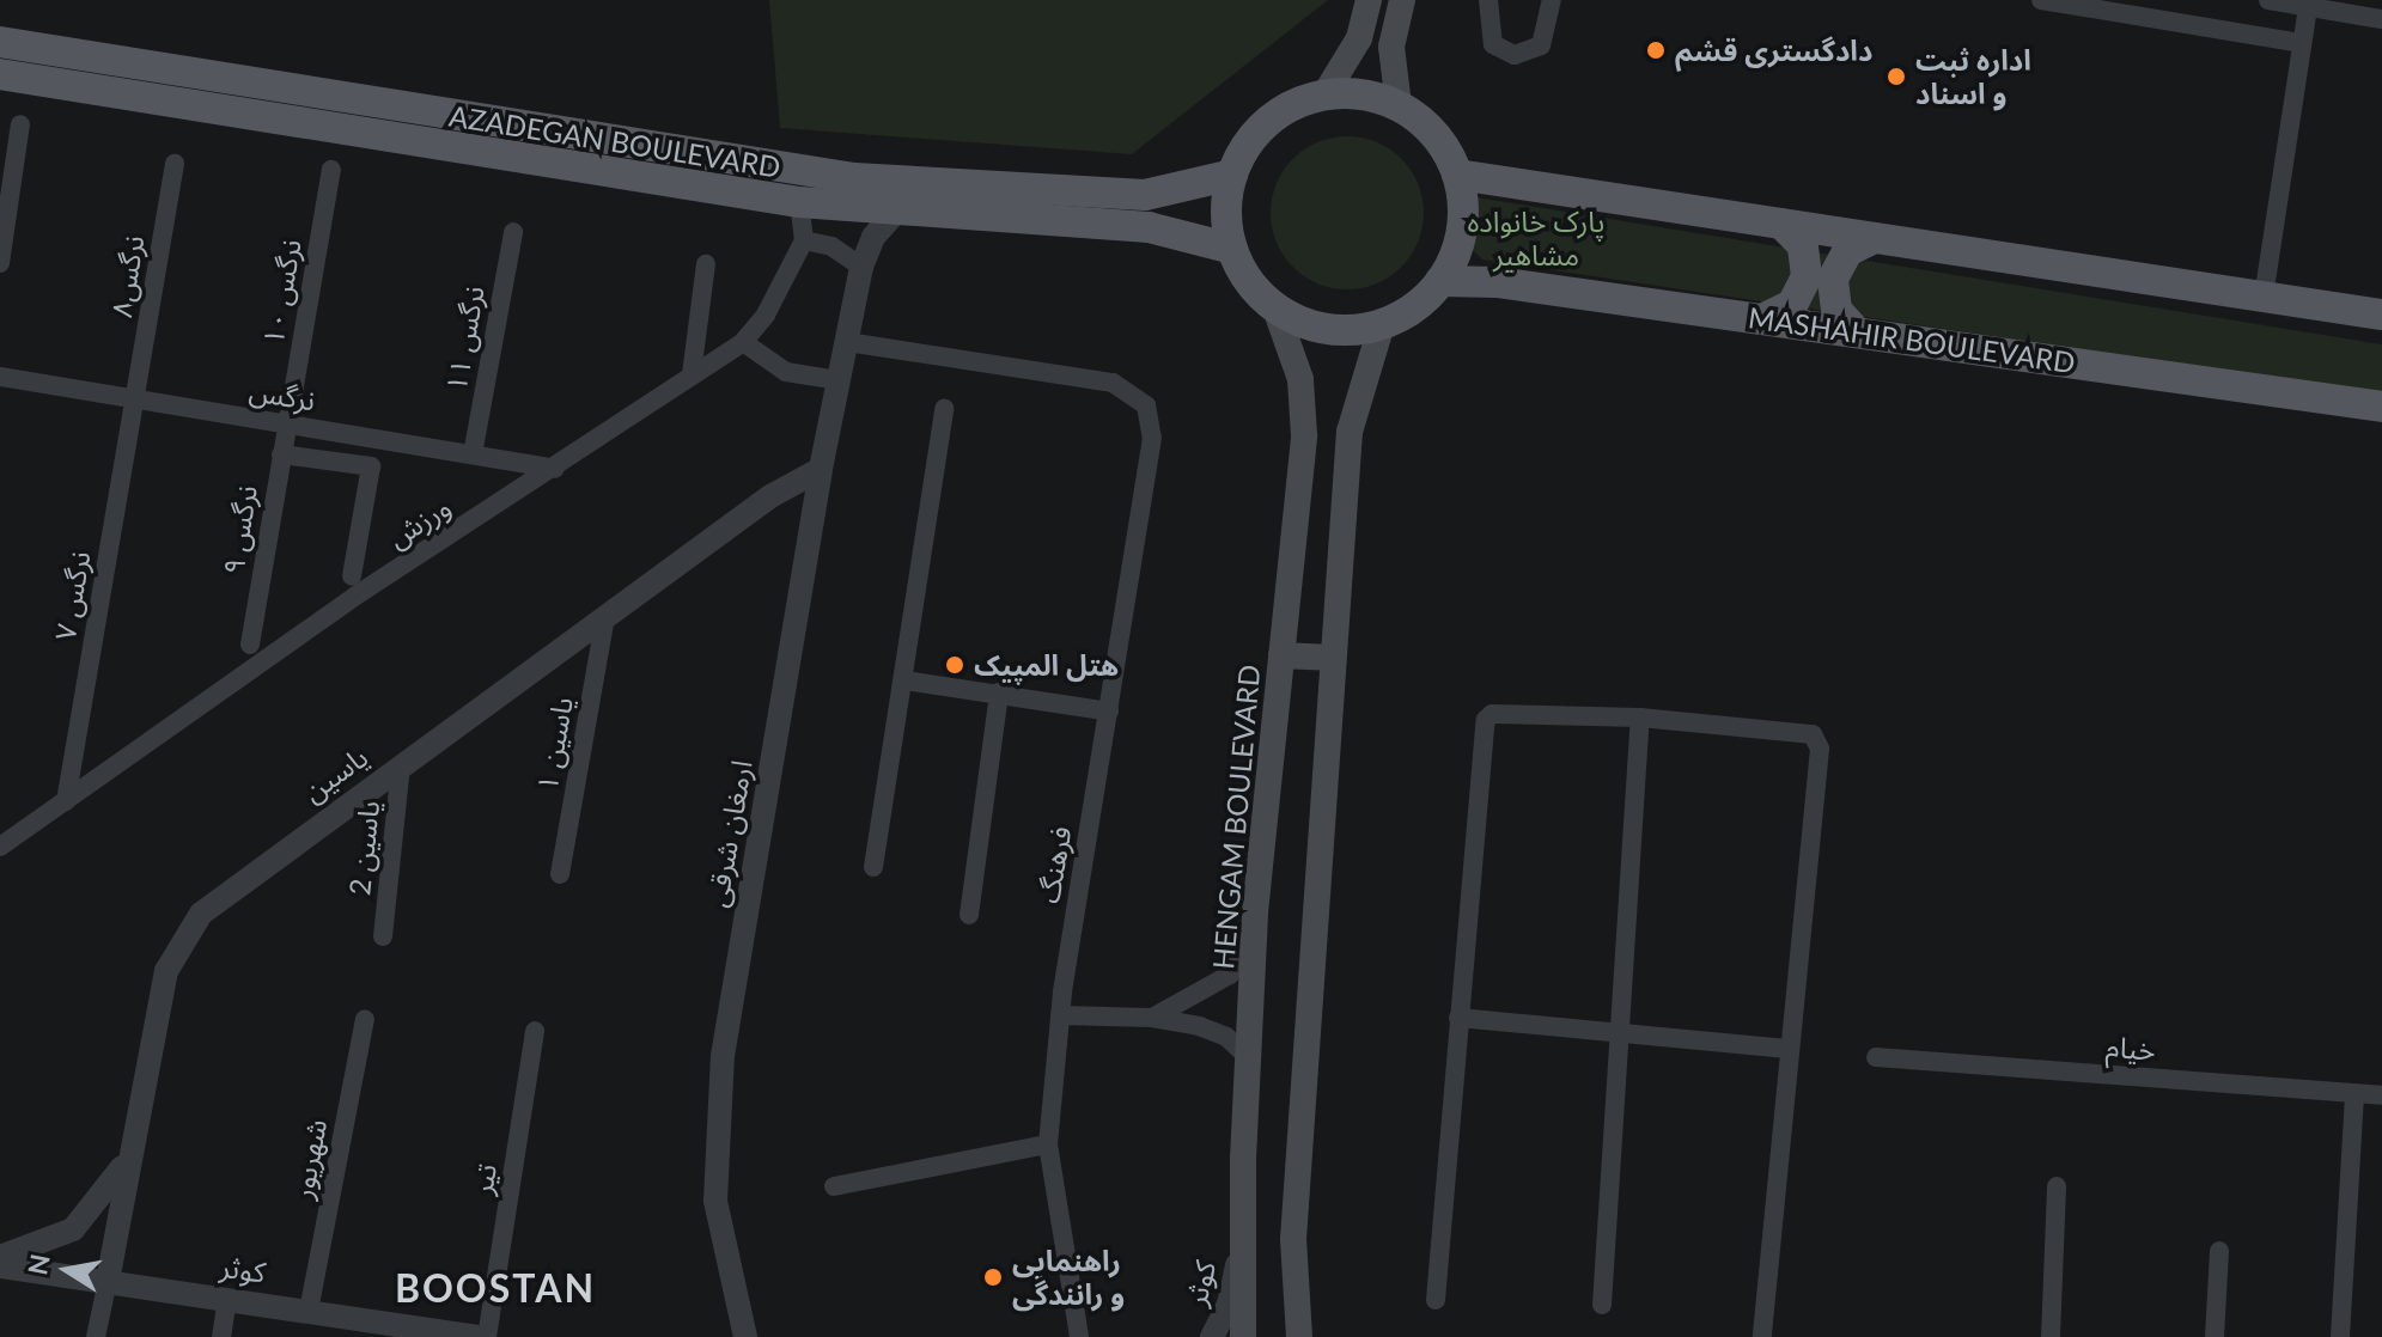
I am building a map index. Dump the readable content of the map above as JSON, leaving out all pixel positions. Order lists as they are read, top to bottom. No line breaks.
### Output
{"streets":{"main road":["AZADEGAN BOULEVARD","MASHAHIR BOULEVARD","HENGAM BOULEVARD"],"street":["نرگس۸","نرگس ۱۰","نرگس ۱۱","نرگس","ورزش","نرگس ۹","نرگس ۷","یاسین ۱","یاسین","ارمغان شرقی","یاسین 2","فرهنگ","خیام","شهریور","تیر","کوثر"]},"crossings":[["AZADEGAN BOULEVARD","MASHAHIR BOULEVARD"],["AZADEGAN BOULEVARD","HENGAM BOULEVARD"],["AZADEGAN BOULEVARD","ارمغان شرقی"],["نرگس۸","نرگس"],["نرگس۸","نرگس ۷"],["نرگس ۱۰","نرگس"],["نرگس ۱۰","نرگس ۹"],["نرگس ۱۱","نرگس"],["MASHAHIR BOULEVARD","HENGAM BOULEVARD"],["نرگس","ورزش"],["نرگس","نرگس ۹"],["نرگس","نرگس ۷"],["ورزش","نرگس ۷"],["یاسین ۱","یاسین"],["یاسین","ارمغان شرقی"],["یاسین","یاسین 2"],["یاسین","کوثر"],["HENGAM BOULEVARD","کوثر"],["ارمغان شرقی","فرهنگ"],["شهریور","کوثر"]],"districts":["BOOSTAN"],"parks":["پارک خانواده مشاهیر"],"places":["دادگستری قشم","اداره ثبت و اسناد","هتل المپیک","راهنمایی و رانندگی"],"north":"left"}
